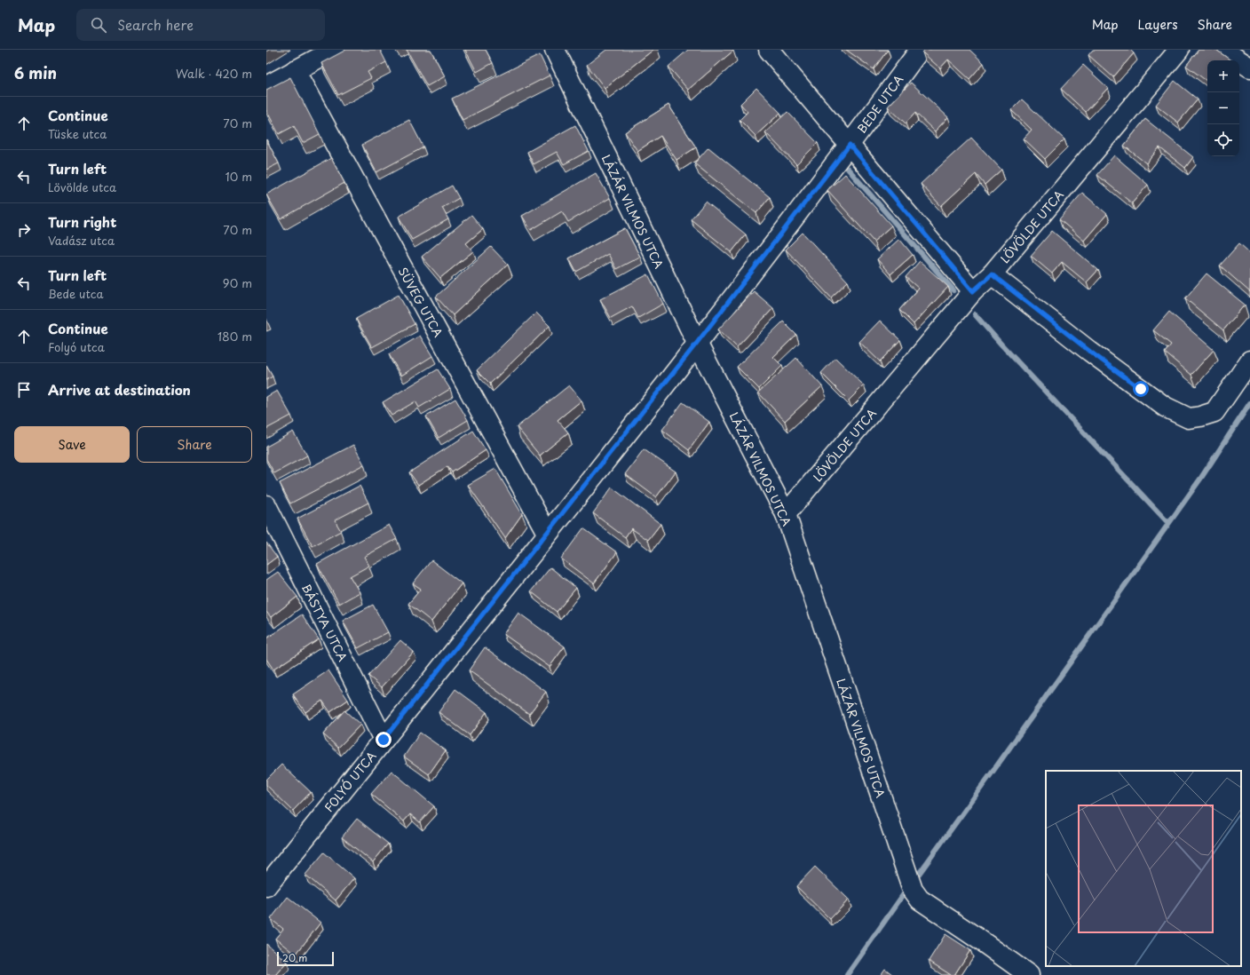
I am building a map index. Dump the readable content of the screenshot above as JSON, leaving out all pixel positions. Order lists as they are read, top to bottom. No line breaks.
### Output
{"streets":{"street":["BEDE UTCA","LÁZÁR VILMOS UTCA","LÖVÖLDE UTCA","SÜVEG UTCA","BÁSTYA UTCA","FOLYÓ UTCA"]},"crossings":[["BEDE UTCA","LÁZÁR VILMOS UTCA"],["BEDE UTCA","FOLYÓ UTCA"],["LÁZÁR VILMOS UTCA","LÖVÖLDE UTCA"],["LÁZÁR VILMOS UTCA","FOLYÓ UTCA"],["SÜVEG UTCA","FOLYÓ UTCA"],["BÁSTYA UTCA","FOLYÓ UTCA"]],"scale_bar":"20 m","page":{"header":"Map","search":"Search here","nav":["Map","Layers","Share"],"heading":["6 min","Walk · 420 m"],"map_buttons":["+","−"],"list":[["Continue","Tüske utca","70 m"],["Turn left","Lövölde utca","10 m"],["Turn right","Vadász utca","70 m"],["Turn left","Bede utca","90 m"],["Continue","Folyó utca","180 m"],"Arrive at destination"],"buttons":["Save","Share"],"scale":"20 m"}}
